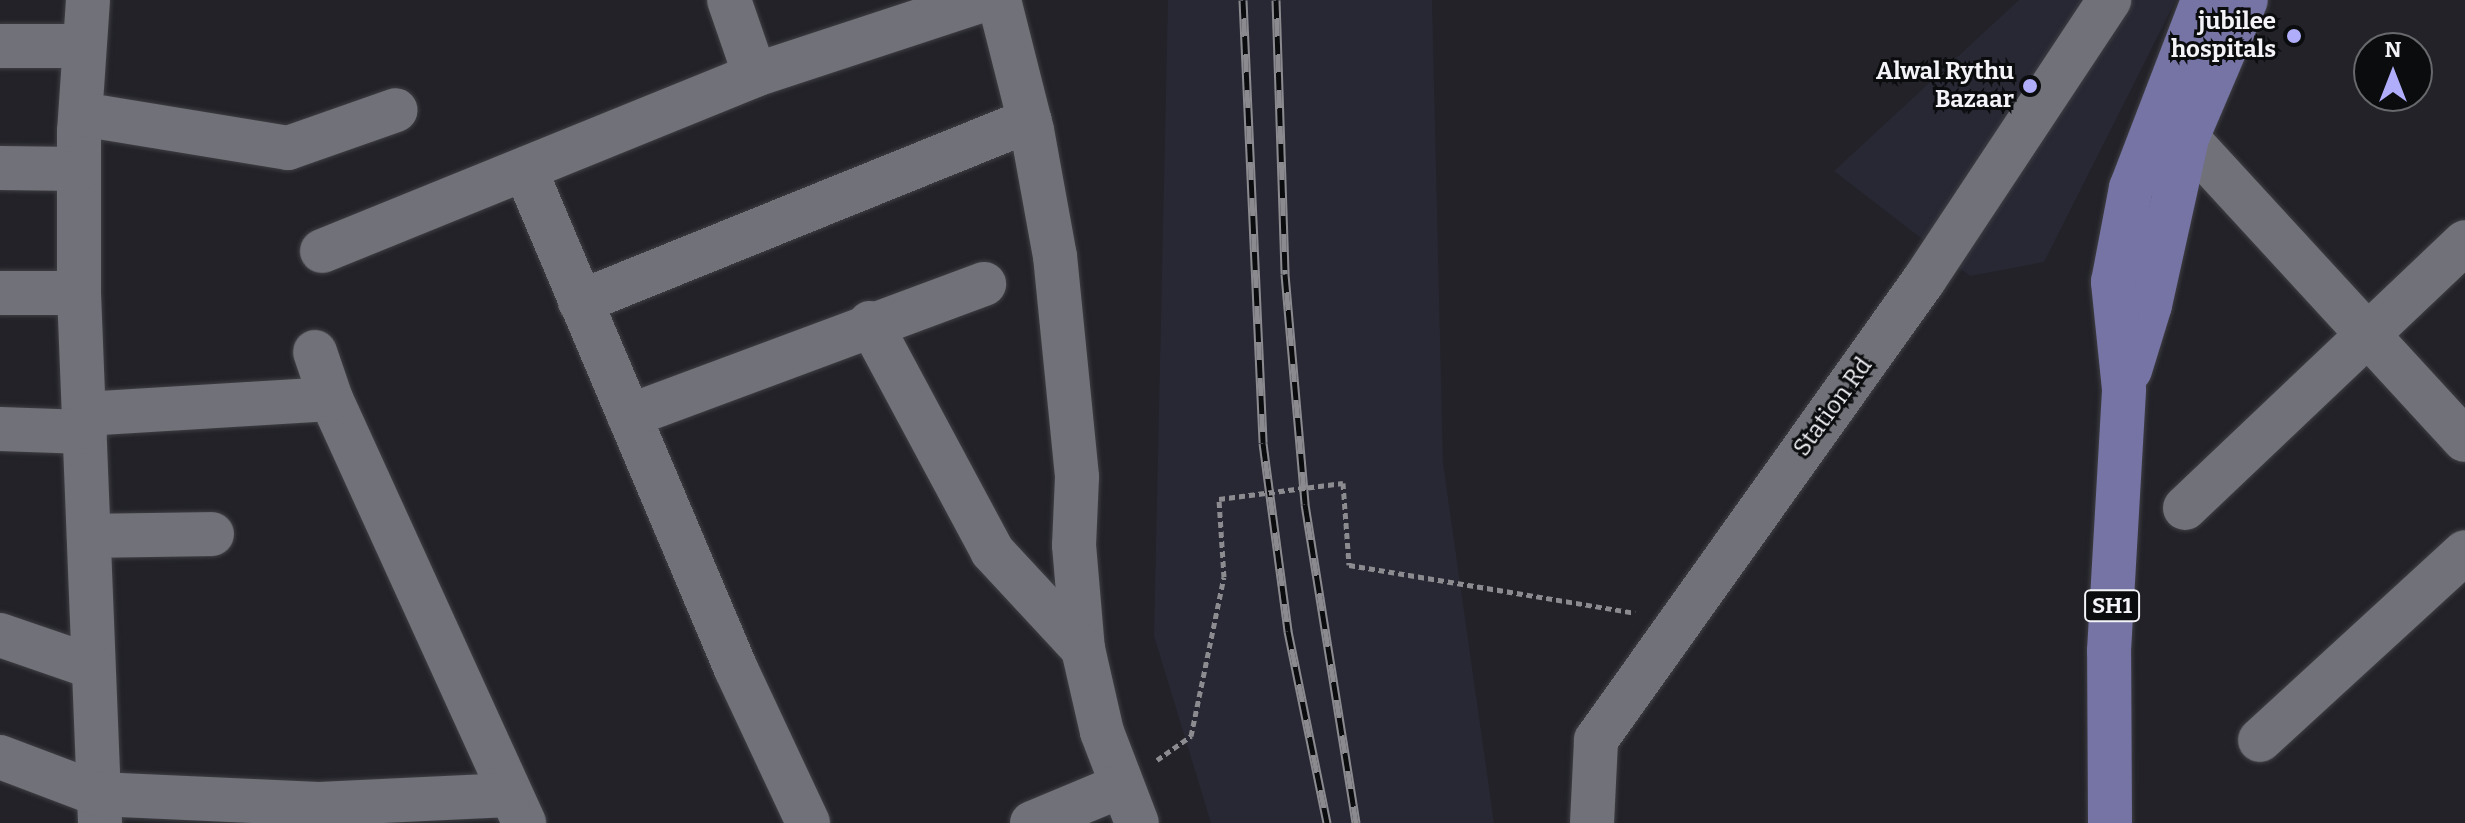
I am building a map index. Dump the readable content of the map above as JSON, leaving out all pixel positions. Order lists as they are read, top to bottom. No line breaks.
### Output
{"streets":{"main road":["SH1"],"street":["Station Rd"]},"places":["jubilee hospitals","Alwal Rythu Bazaar"],"north":"top"}
